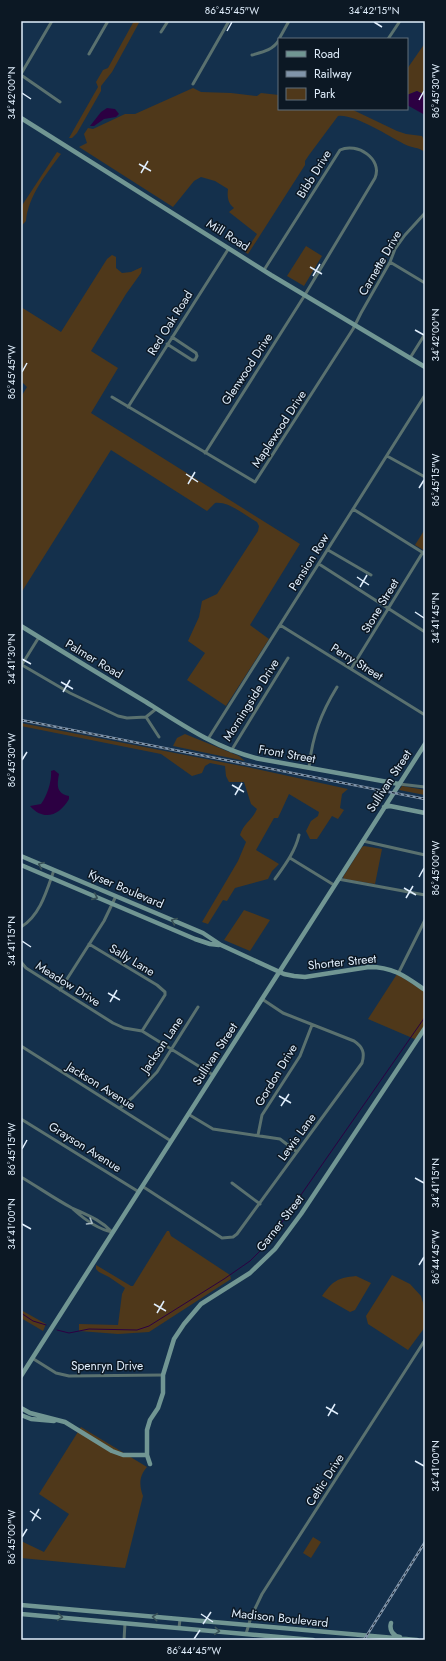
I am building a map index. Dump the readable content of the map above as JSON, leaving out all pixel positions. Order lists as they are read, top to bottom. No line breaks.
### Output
{"streets":{"street":["Bibb Drive","Mill Road","Carnette Drive","Red Oak Road","Glenwood Drive","Maplewood Drive","Pension Row","Stone Street","Palmer Road","Perry Street","Morningside Drive","Front Street","Sullivan Street","Kyser Boulevard","Sally Lane","Shorter Street","Meadow Drive","Jackson Lane","Gordon Drive","Jackson Avenue","Lewis Lane","Grayson Avenue","Garner Street","Spenryn Drive","Celtic Drive","Madison Boulevard"]},"crossings":[["Bibb Drive","Mill Road"],["Bibb Drive","Glenwood Drive"],["Mill Road","Carnette Drive"],["Mill Road","Red Oak Road"],["Mill Road","Glenwood Drive"],["Mill Road","Maplewood Drive"],["Carnette Drive","Maplewood Drive"],["Red Oak Road","Maplewood Drive"],["Glenwood Drive","Maplewood Drive"],["Pension Row","Perry Street"],["Pension Row","Front Street"],["Stone Street","Perry Street"],["Palmer Road","Front Street"],["Morningside Drive","Front Street"],["Front Street","Sullivan Street"],["Sullivan Street","Kyser Boulevard"],["Sullivan Street","Shorter Street"],["Sullivan Street","Meadow Drive"],["Sullivan Street","Jackson Avenue"],["Sullivan Street","Lewis Lane"],["Sullivan Street","Grayson Avenue"],["Sullivan Street","Spenryn Drive"],["Kyser Boulevard","Shorter Street"],["Sally Lane","Meadow Drive"],["Meadow Drive","Jackson Lane"],["Jackson Lane","Jackson Avenue"],["Gordon Drive","Lewis Lane"],["Garner Street","Spenryn Drive"],["Celtic Drive","Madison Boulevard"]],"legend":["Road","Railway","Park"],"coordinates":["86°45'45\"W","34°42'15\"N","86°45'30\"W","34°42'00\"N","86°45'15\"W","34°41'45\"N","34°41'30\"N","86°45'00\"W","34°41'15\"N","34°41'00\"N","86°44'45\"W"]}
